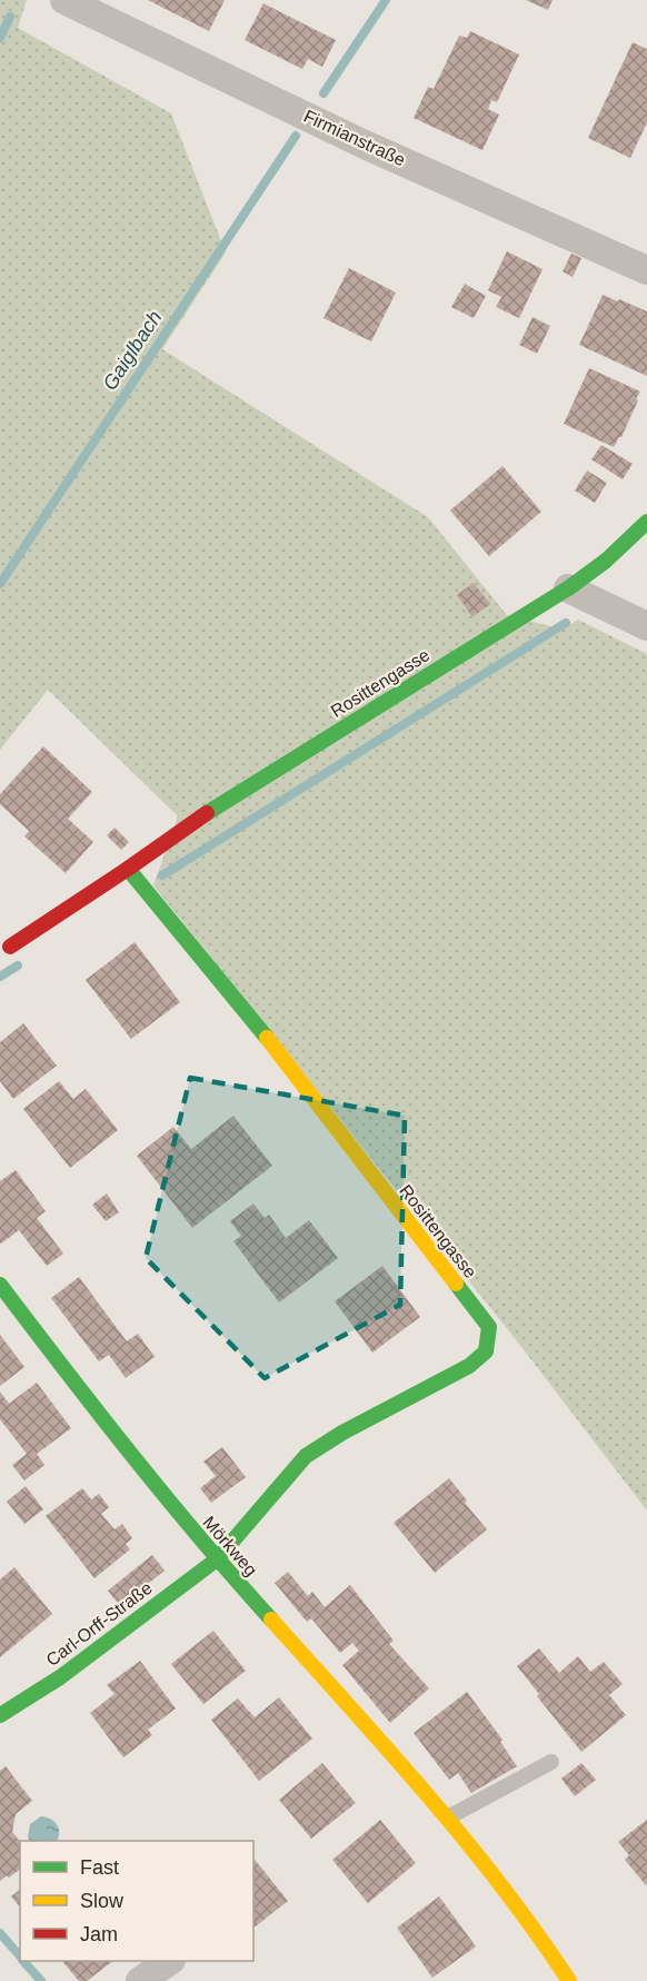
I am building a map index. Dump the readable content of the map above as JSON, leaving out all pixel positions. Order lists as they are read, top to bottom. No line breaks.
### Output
{"streets":{"street":["Firmianstraße","Rosittengasse","Mörkweg","Carl-Orff-Straße"]},"crossings":[["Rosittengasse","Mörkweg"],["Rosittengasse","Carl-Orff-Straße"],["Mörkweg","Carl-Orff-Straße"]],"water":["Gaiglbach"],"legend":["Fast","Slow","Jam"]}
